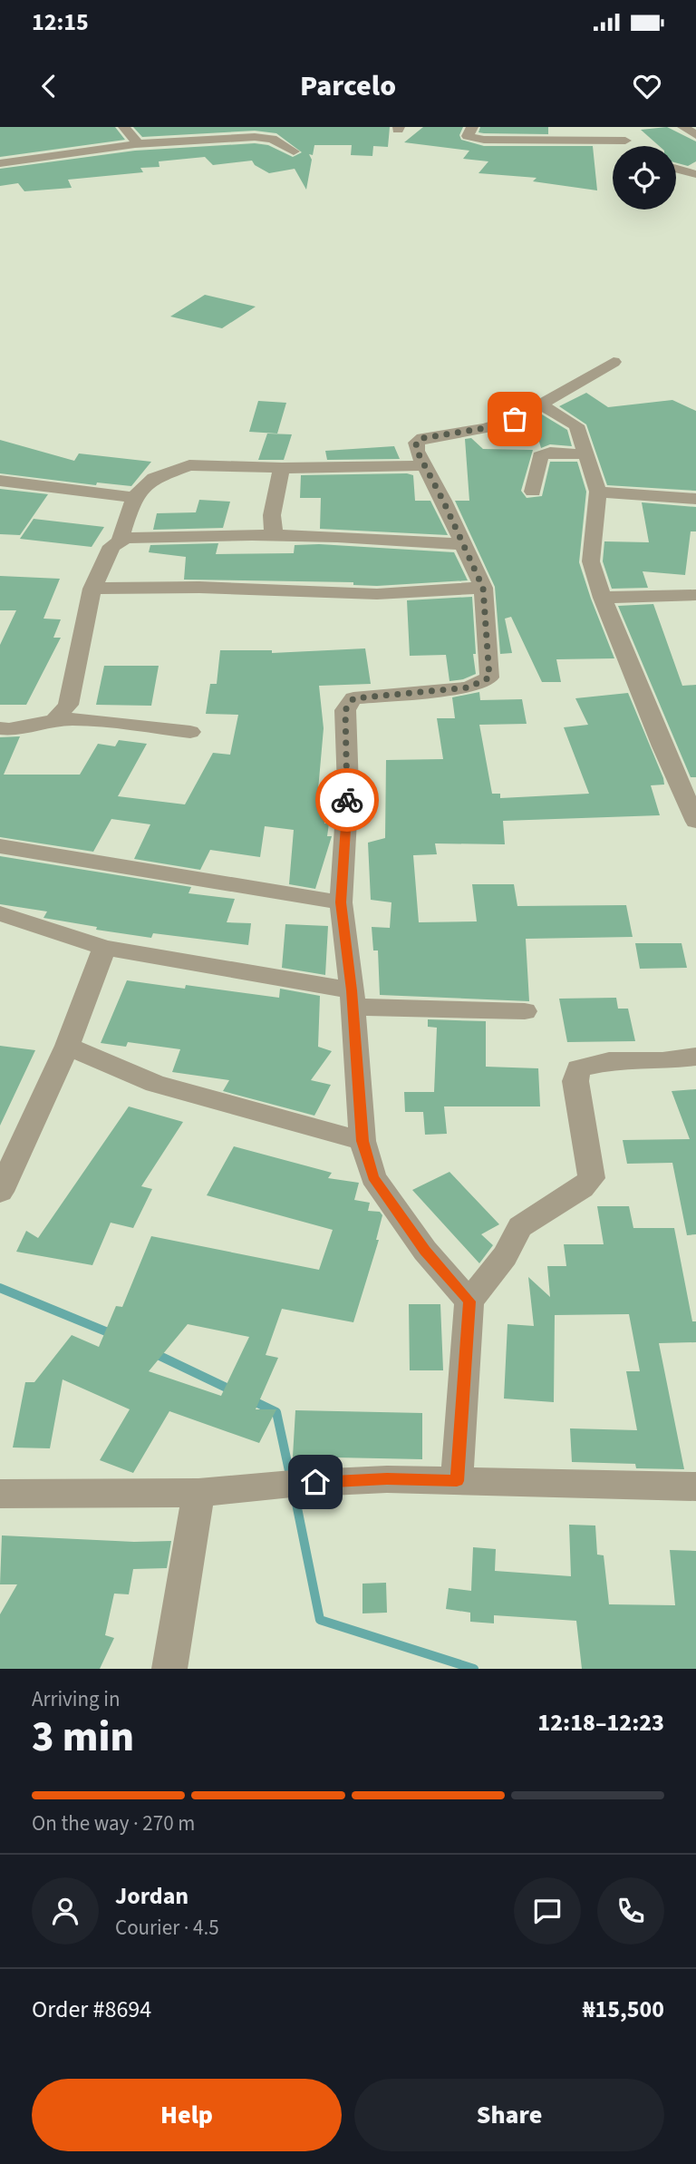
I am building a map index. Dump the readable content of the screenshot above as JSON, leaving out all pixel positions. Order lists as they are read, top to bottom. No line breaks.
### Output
{"page":{"status":"12:15","header":"Parcelo","heading":["3 min","Arriving in","12:18–12:23"],"panel":["Jordan","Courier · 4.5","Order #8694","₦15,500"],"bar":"On the way · 270 m","buttons":["Help","Share"]}}
